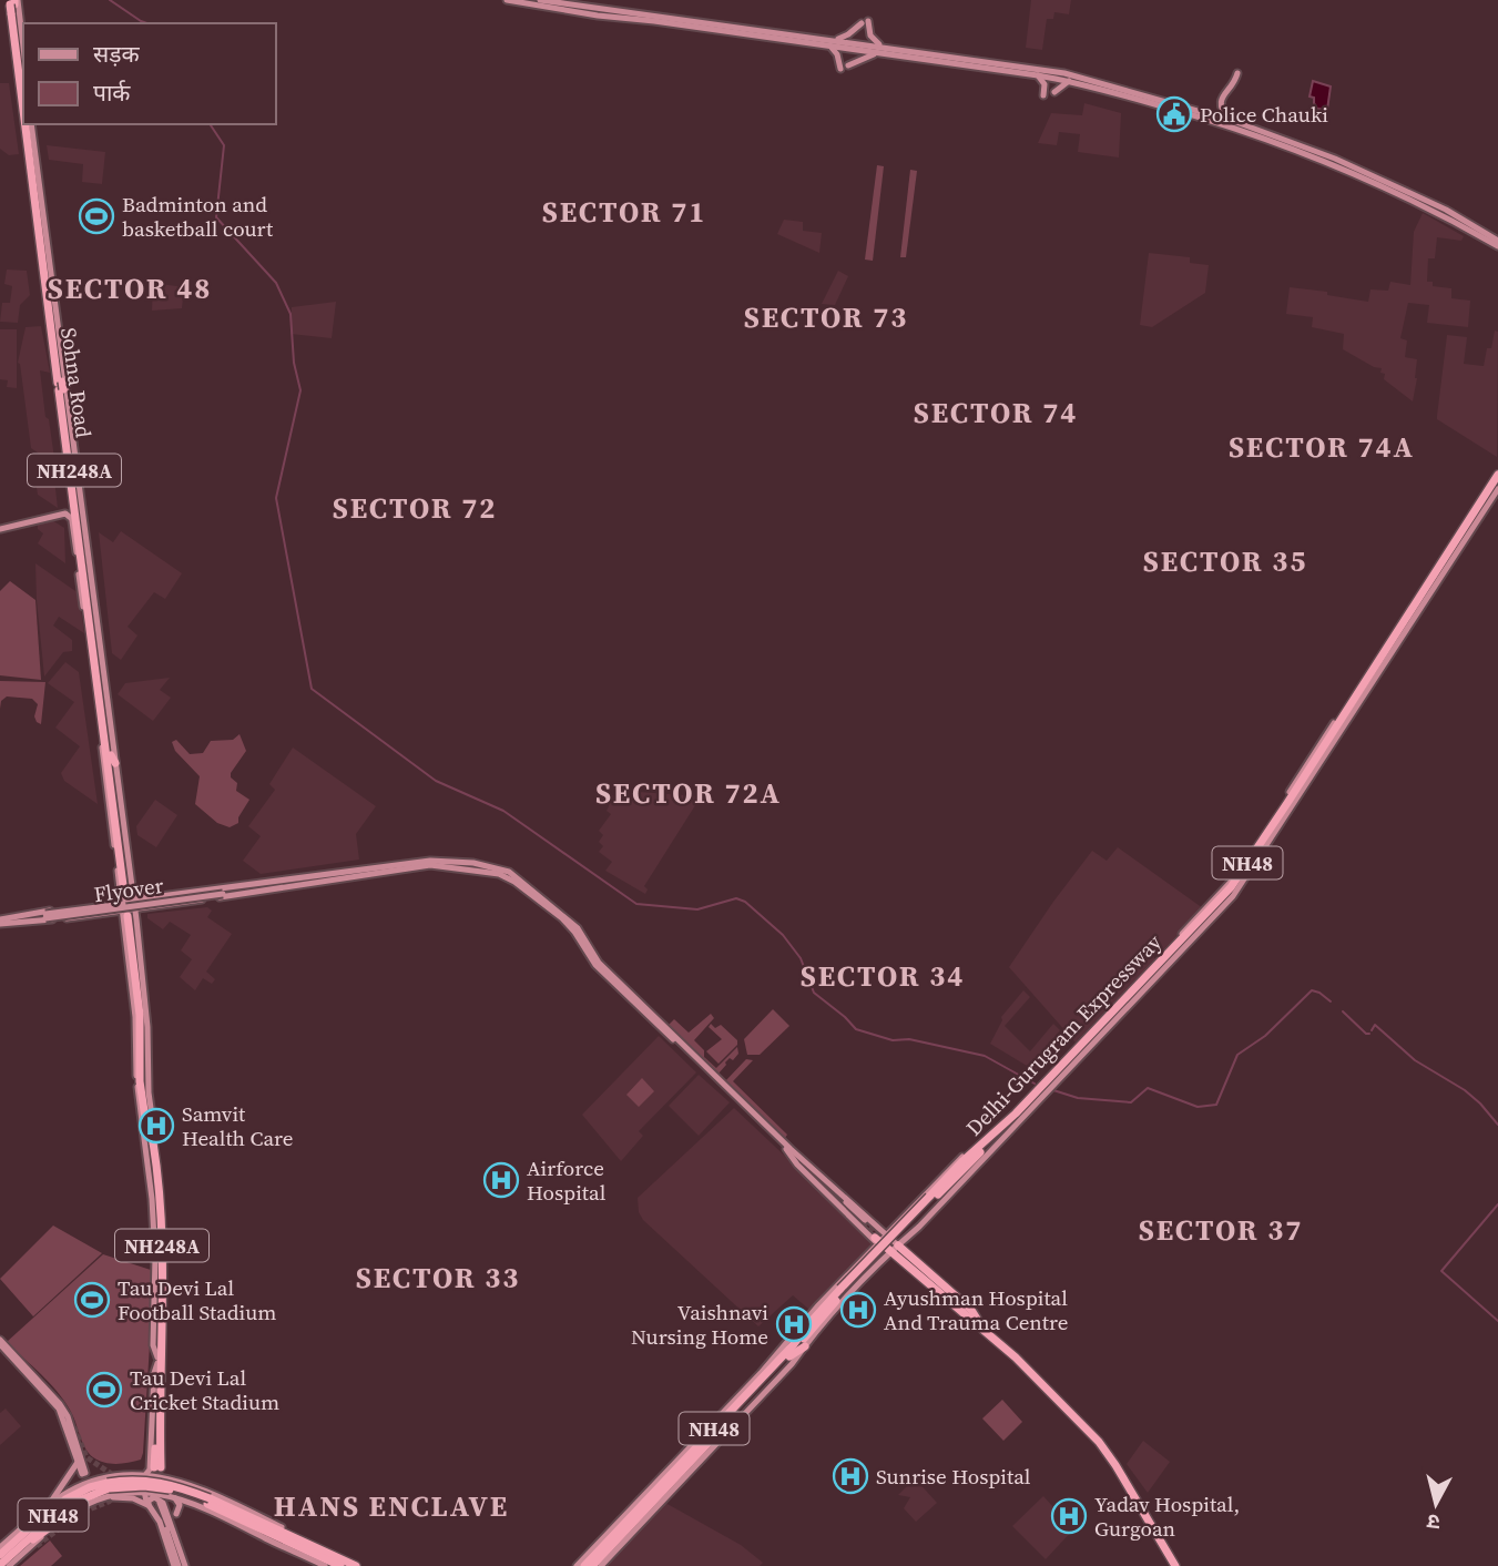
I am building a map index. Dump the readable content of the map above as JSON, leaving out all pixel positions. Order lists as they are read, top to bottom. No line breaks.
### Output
{"streets":{"highway":["Sohna Road","NH248A","NH48","Delhi-Gurugram Expressway"],"main road":["Flyover"]},"districts":["SECTOR 71","SECTOR 48","SECTOR 73","SECTOR 74","SECTOR 74A","SECTOR 72","SECTOR 35","SECTOR 72A","SECTOR 34","SECTOR 37","SECTOR 33","HANS ENCLAVE"],"places":{"public building":["Police Chauki"],"sports":["Badminton and basketball court","Tau Devi Lal Football Stadium","Tau Devi Lal Cricket Stadium"],"hospital":["Samvit Health Care","Airforce Hospital","Ayushman Hospital And Trauma Centre","Vaishnavi Nursing Home","Sunrise Hospital","Yadav Hospital, Gurgoan"]},"legend":["सड़क","पार्क"],"north":"bottom"}
